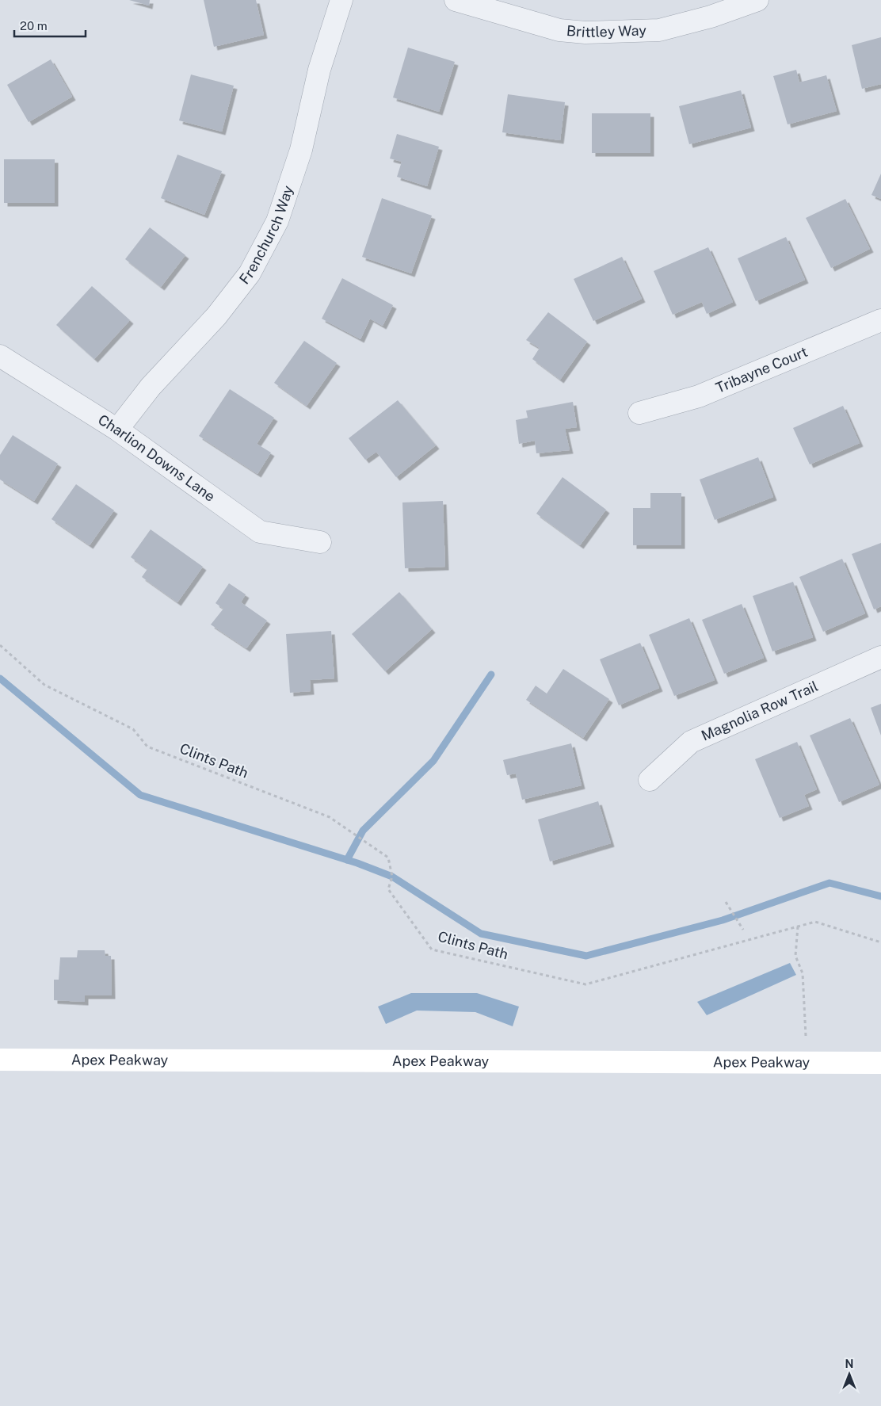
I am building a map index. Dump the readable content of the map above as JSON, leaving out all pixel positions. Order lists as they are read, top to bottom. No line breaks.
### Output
{"streets":{"main road":["Apex Peakway"],"street":["Brittley Way","Frenchurch Way","Tribayne Court","Charlion Downs Lane","Magnolia Row Trail"],"path":["Clints Path"]},"crossings":[["Frenchurch Way","Charlion Downs Lane"]],"scale_bar":"20 m","north":"top"}
